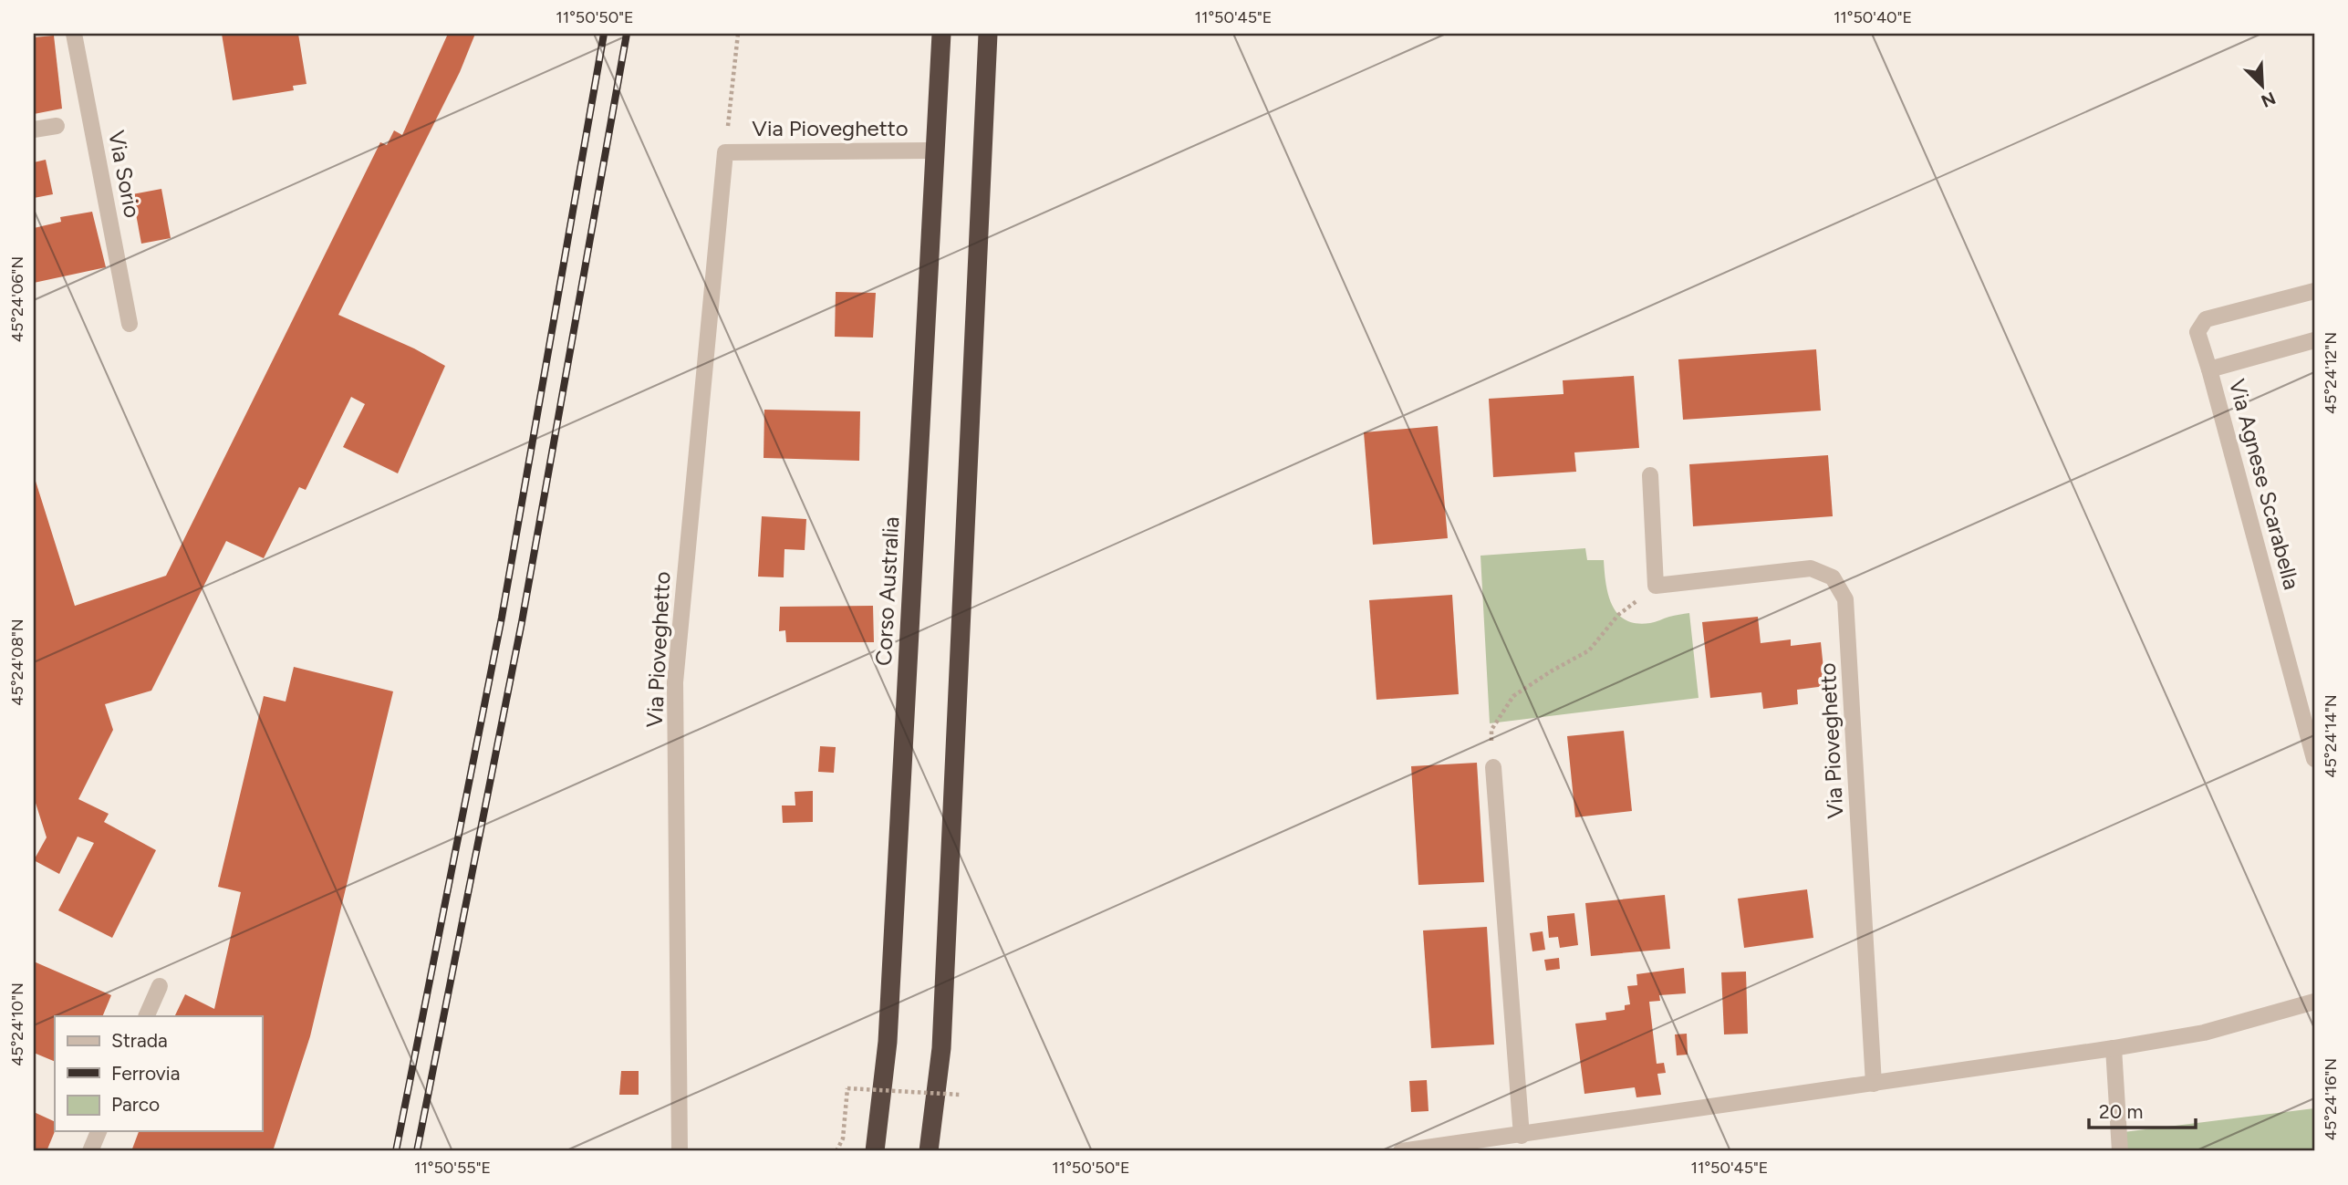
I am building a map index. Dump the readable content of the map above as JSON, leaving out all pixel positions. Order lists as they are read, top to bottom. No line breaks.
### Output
{"streets":{"highway":["Corso Australia"],"street":["Via Pioveghetto","Via Sorio","Via Agnese Scarabella"]},"crossings":[["Via Pioveghetto","Corso Australia"]],"legend":["Strada","Ferrovia","Parco"],"scale_bar":"20 m","north":"bottom right","coordinates":["11°50'50\"E","11°50'45\"E","11°50'40\"E","45°24'06\"N","45°24'12\"N","45°24'08\"N","45°24'14\"N","45°24'10\"N","45°24'16\"N","11°50'55\"E"]}
